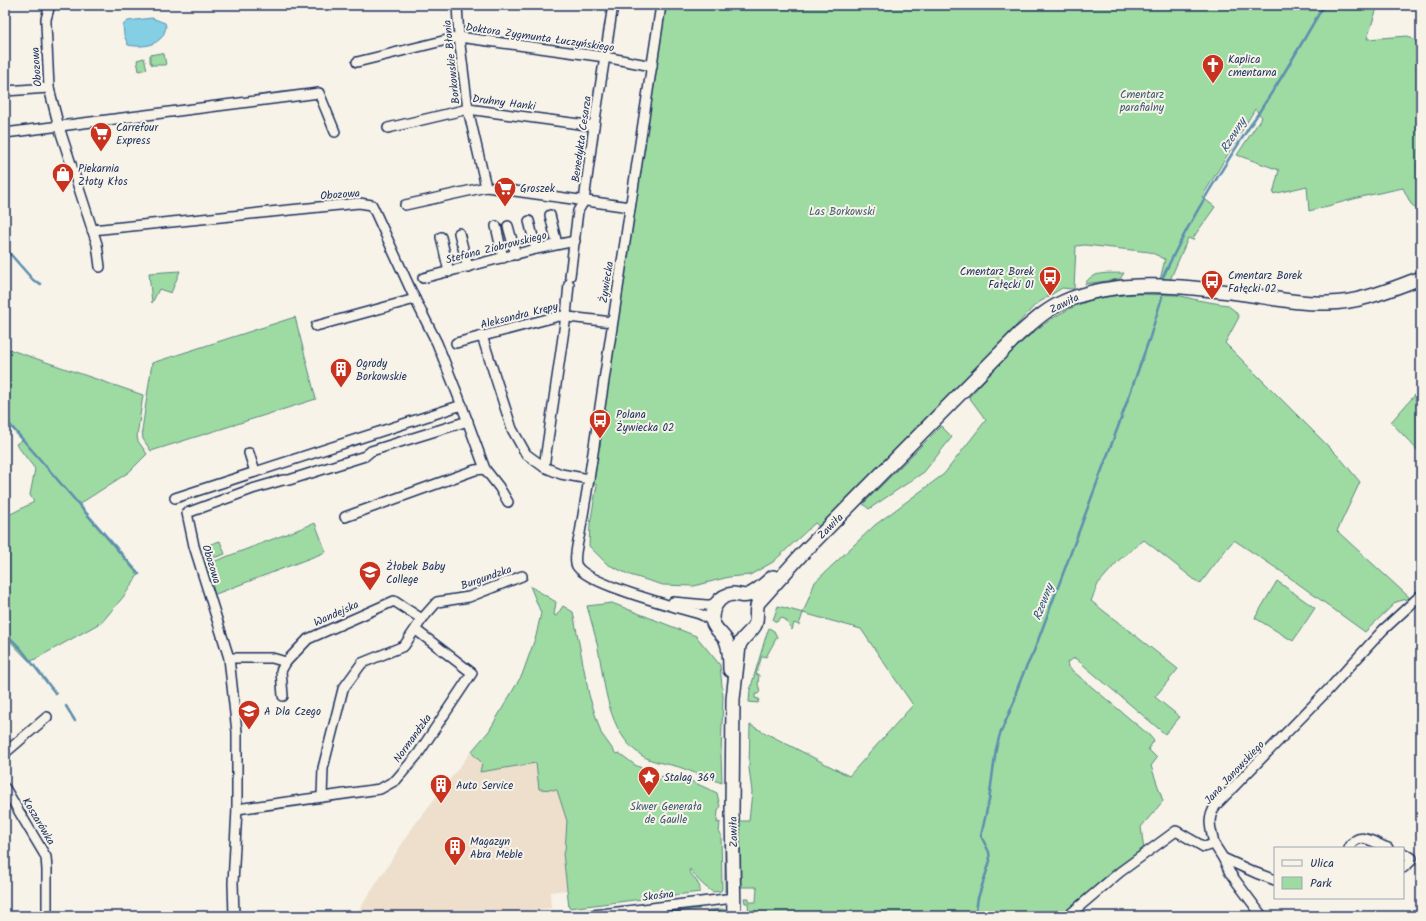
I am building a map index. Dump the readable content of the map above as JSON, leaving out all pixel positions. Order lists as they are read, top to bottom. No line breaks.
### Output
{"streets":{"street":["Doktora Zygmunta Łuczyńskiego","Borkowskie Błonia","Obozowa","Druhny Hanki","Benedykta Cesarza","Stefana Ziobrowskiego","Żywiecka","Zawiła","Aleksandra Krępy","Burgundzka","Wandejska","Normandzka","Jana Janowskiego","Koszarówka","Skośna"]},"crossings":[["Doktora Zygmunta Łuczyńskiego","Borkowskie Błonia"],["Doktora Zygmunta Łuczyńskiego","Benedykta Cesarza"],["Doktora Zygmunta Łuczyńskiego","Żywiecka"],["Borkowskie Błonia","Druhny Hanki"],["Obozowa","Normandzka"],["Druhny Hanki","Benedykta Cesarza"],["Benedykta Cesarza","Stefana Ziobrowskiego"],["Benedykta Cesarza","Aleksandra Krępy"],["Żywiecka","Aleksandra Krępy"],["Zawiła","Skośna"],["Burgundzka","Wandejska"],["Burgundzka","Normandzka"]],"water":["Rzewny"],"parks":["Cmentarz parafialny","Las Borkowski","Skwer Generała de Gaulle"],"places":{"church":["Kaplica cmentarna"],"supermarket":["Carrefour Express","Groszek"],"shop":["Piekarnia Złoty Kłos"],"bus stop":["Cmentarz Borek Fałęcki 01","Cmentarz Borek Fałęcki 02","Polana Żywiecka 02"],"building":["Ogrody Borkowskie","Auto Service","Magazyn Abra Meble"],"school or university":["Żłobek Baby College","A Dla Czego"],"place":["Stalag 369"]},"legend":["Ulica","Park"]}
